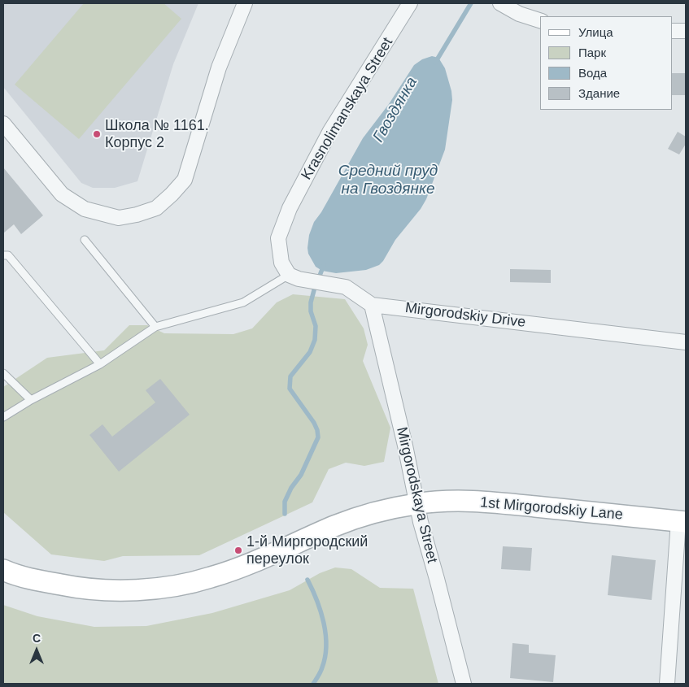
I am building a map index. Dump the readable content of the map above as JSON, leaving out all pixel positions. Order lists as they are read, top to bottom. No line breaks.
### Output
{"streets":{"street":["Krasnolimanskaya Street","Mirgorodskiy Drive","Mirgorodskaya Street","1st Mirgorodskiy Lane"]},"crossings":[["Krasnolimanskaya Street","Mirgorodskiy Drive"],["Mirgorodskiy Drive","Mirgorodskaya Street"],["Mirgorodskaya Street","1st Mirgorodskiy Lane"]],"water":["Гвоздянка","Средний пруд на Гвоздянке"],"places":["Школа № 1161. Корпус 2","1-й Миргородский переулок"],"legend":["Улица","Парк","Вода","Здание"],"north":"top"}
